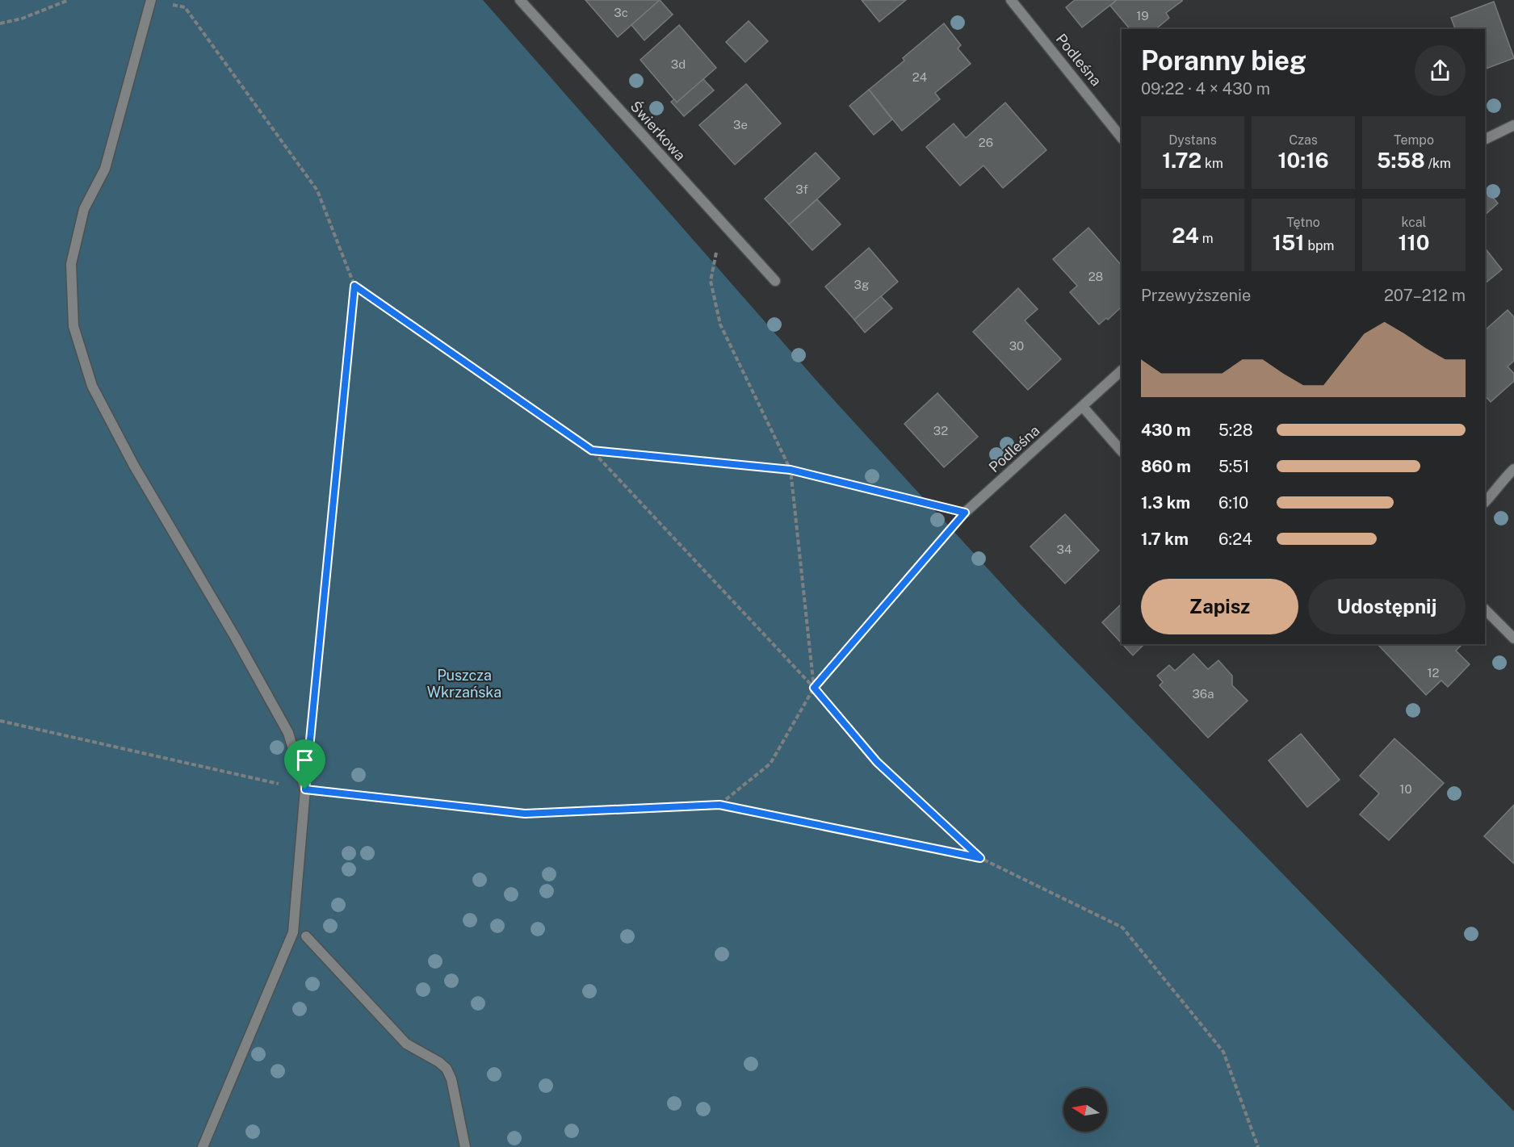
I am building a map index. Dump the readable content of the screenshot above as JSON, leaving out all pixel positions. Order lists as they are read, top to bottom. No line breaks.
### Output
{"streets":{"street":["Podleśna","Świerkowa"]},"parks":["Puszcza Wkrzańska"],"house_numbers":["3c","19","3d","24","3e","26","3f","28","3g","30","32","34","12","36a","10"],"north":"left","page":{"heading":["Poranny bieg","09:22 · 4 × 430 m"],"stats":[["Dystans","1.72 km"],["Czas","10:16"],["Tempo","5:58 /km"],["24 m"],["Tętno","151 bpm"],["kcal","110"]],"chart":["Przewyższenie","207–212 m"],"list":[{"name":"430 m","note":"5:28"},{"name":"860 m","note":"5:51"},{"name":"1.3 km","note":"6:10"},{"name":"1.7 km","note":"6:24"}],"buttons":["Zapisz","Udostępnij"]}}
